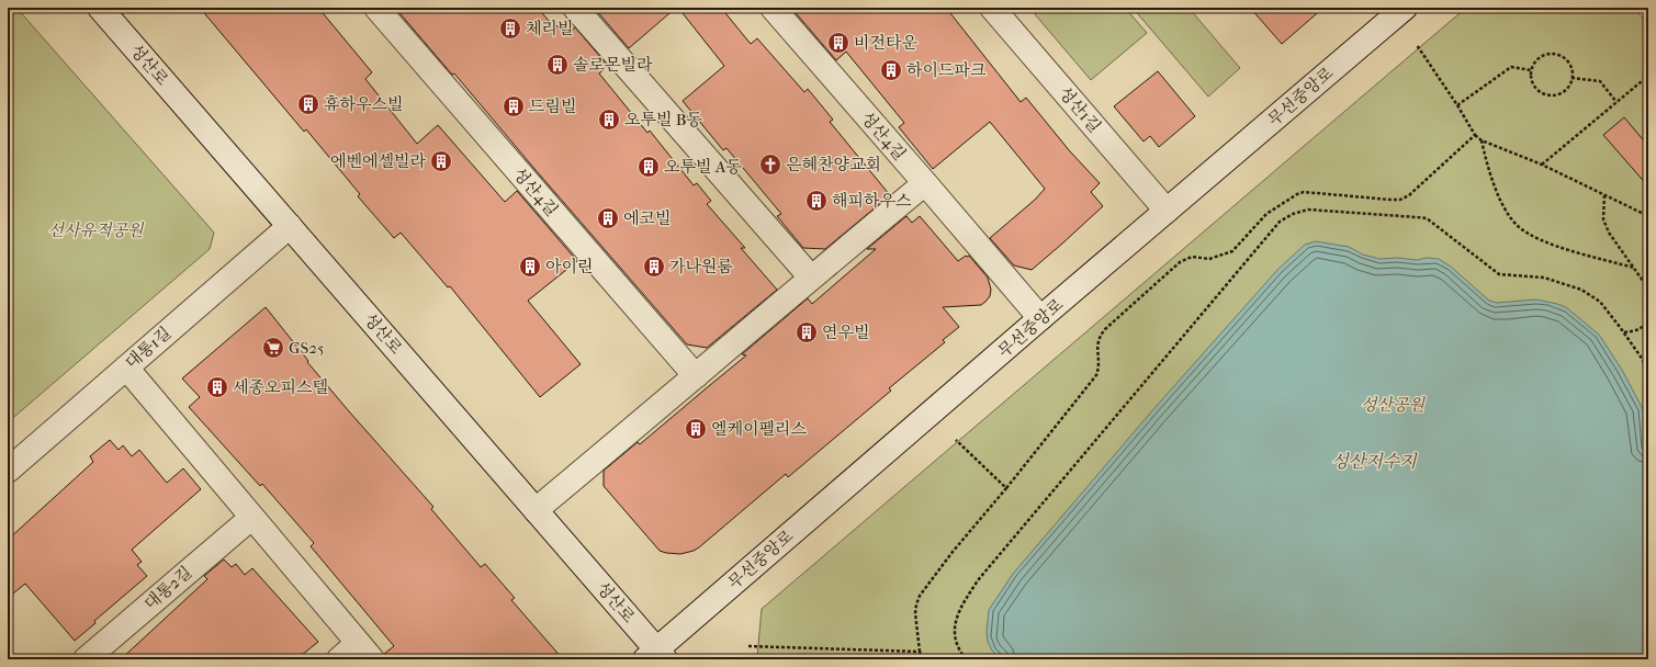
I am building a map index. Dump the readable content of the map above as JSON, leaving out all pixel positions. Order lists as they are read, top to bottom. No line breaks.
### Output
{"streets":{"street":["성산로","무선중앙로","성산1길","성산4길","대통1길","대통2길"]},"crossings":[["성산로","무선중앙로"],["성산로","대통1길"],["무선중앙로","성산1길"],["무선중앙로","성산4길"]],"water":["성산저수지"],"parks":["선사유적공원","성산공원"],"places":{"building":["체리빌","비전타운","솔로몬빌라","하이드파크","휴하우스빌","드림빌","오투빌 B동","에벤에셀빌라","오투빌 A동","해피하우스","에코빌","아이린","가나원룸","연우빌","세종오피스텔","엘케이펠리스"],"church":["은혜찬양교회"],"supermarket":["GS25"]}}
